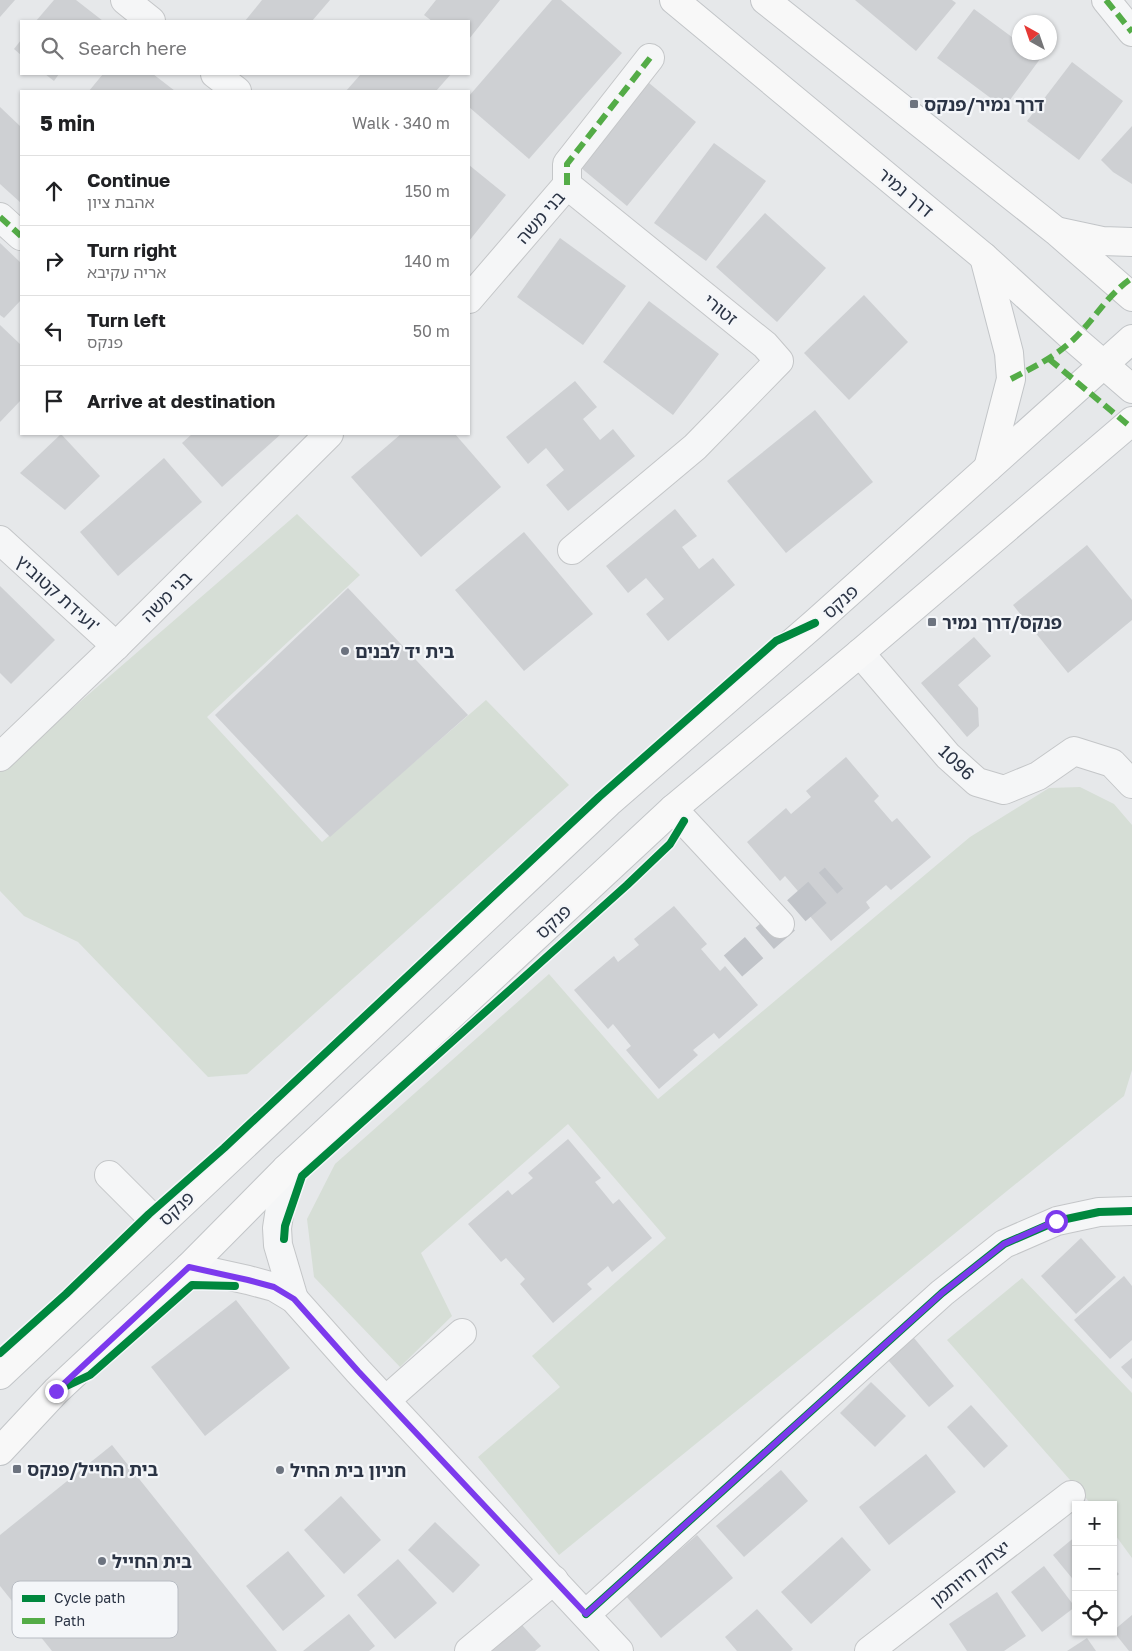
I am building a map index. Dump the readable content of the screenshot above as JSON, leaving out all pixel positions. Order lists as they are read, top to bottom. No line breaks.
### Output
{"streets":{"main road":["דרך נמיר","פנקס"],"street":["בני משה","זטורי","ועידת קטוביץ'","1096","יצחק חיותמן"]},"crossings":[["דרך נמיר","פנקס"],["בני משה","זטורי"],["בני משה","ועידת קטוביץ'"],["פנקס","1096"]],"places":{"transit":["דרך נמיר/פנקס","פנקס/דרך נמיר","בית החייל/פנקס"],"other":["בית יד לבנים","חניון בית החיל","בית החייל"]},"legend":["Cycle path","Path"],"north":"top left","page":{"search":"Search here","heading":["5 min","Walk · 340 m"],"list":[["Continue","אהבת ציון","150 m"],["Turn right","אריה עקיבא","140 m"],["Turn left","פנקס","50 m"],"Arrive at destination"],"map_buttons":["+","−"]}}
